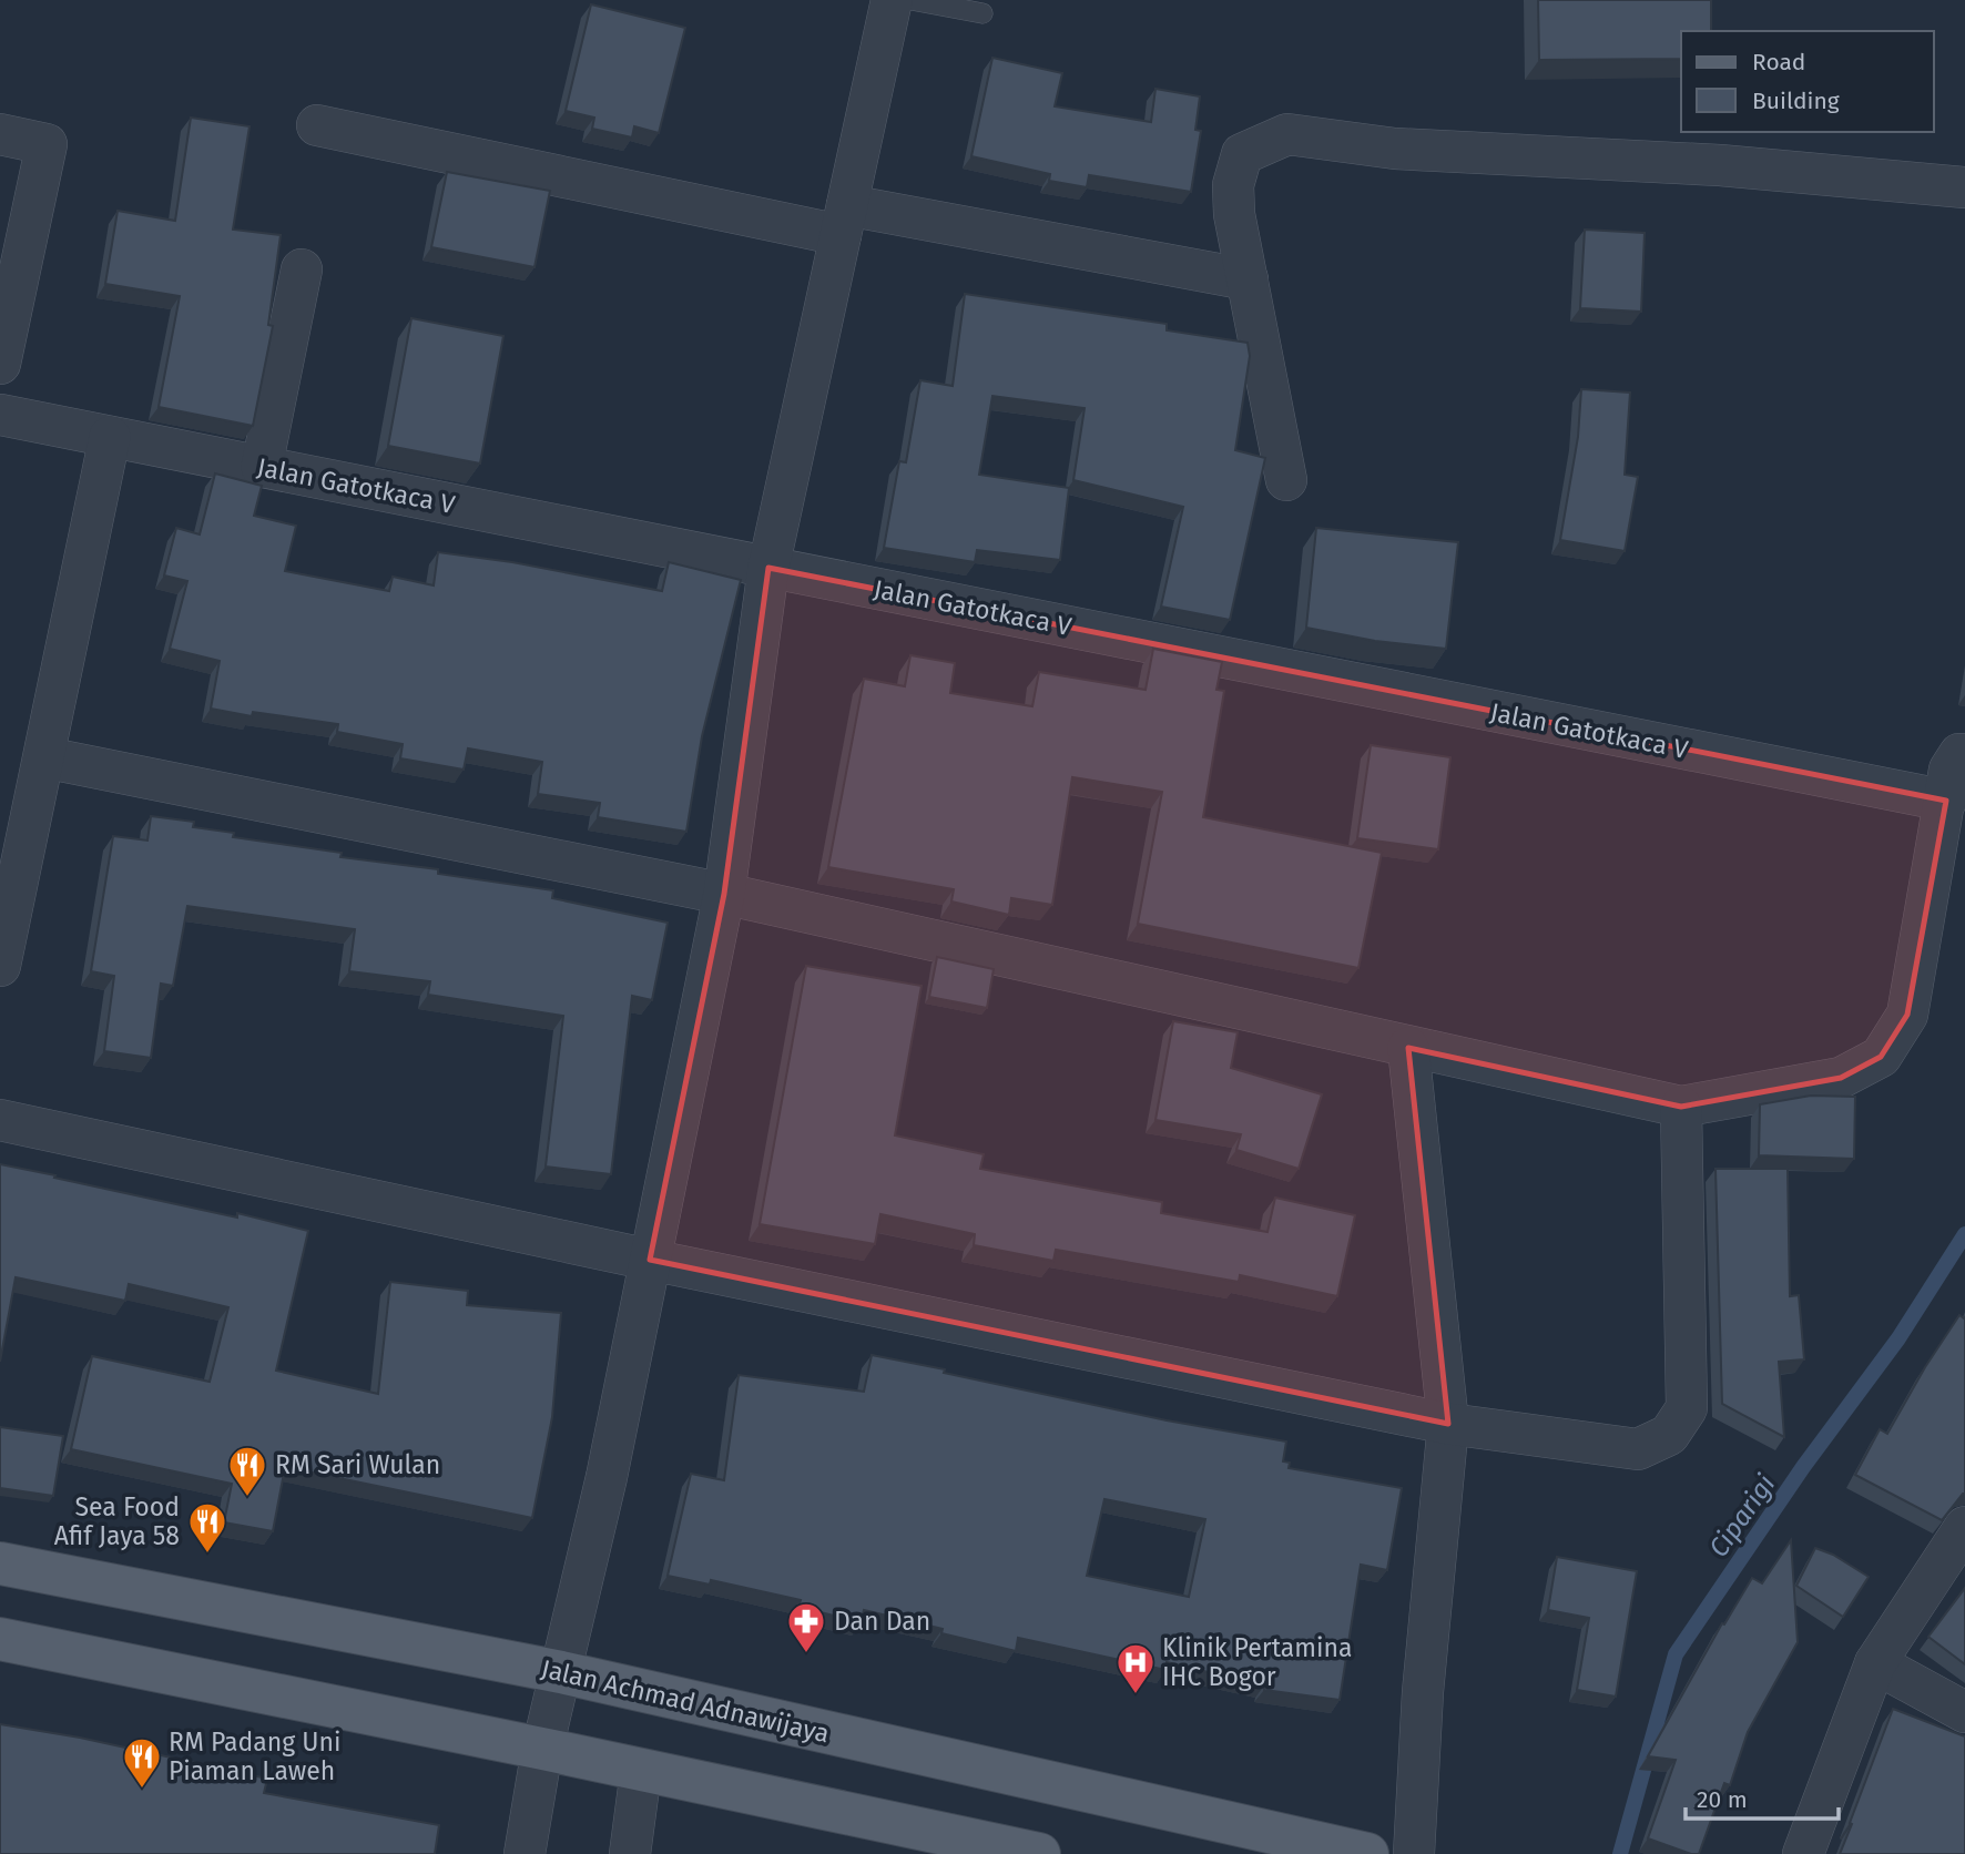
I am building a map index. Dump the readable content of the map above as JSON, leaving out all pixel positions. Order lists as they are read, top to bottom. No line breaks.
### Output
{"streets":{"main road":["Jalan Achmad Adnawijaya"],"street":["Jalan Gatotkaca V"]},"water":["Ciparigi"],"places":{"restaurant":["RM Sari Wulan","Sea Food Afif Jaya 58","RM Padang Uni Piaman Laweh"],"pharmacy":["Dan Dan"],"hospital":["Klinik Pertamina IHC Bogor"]},"legend":["Road","Building"],"scale_bar":"20 m"}
